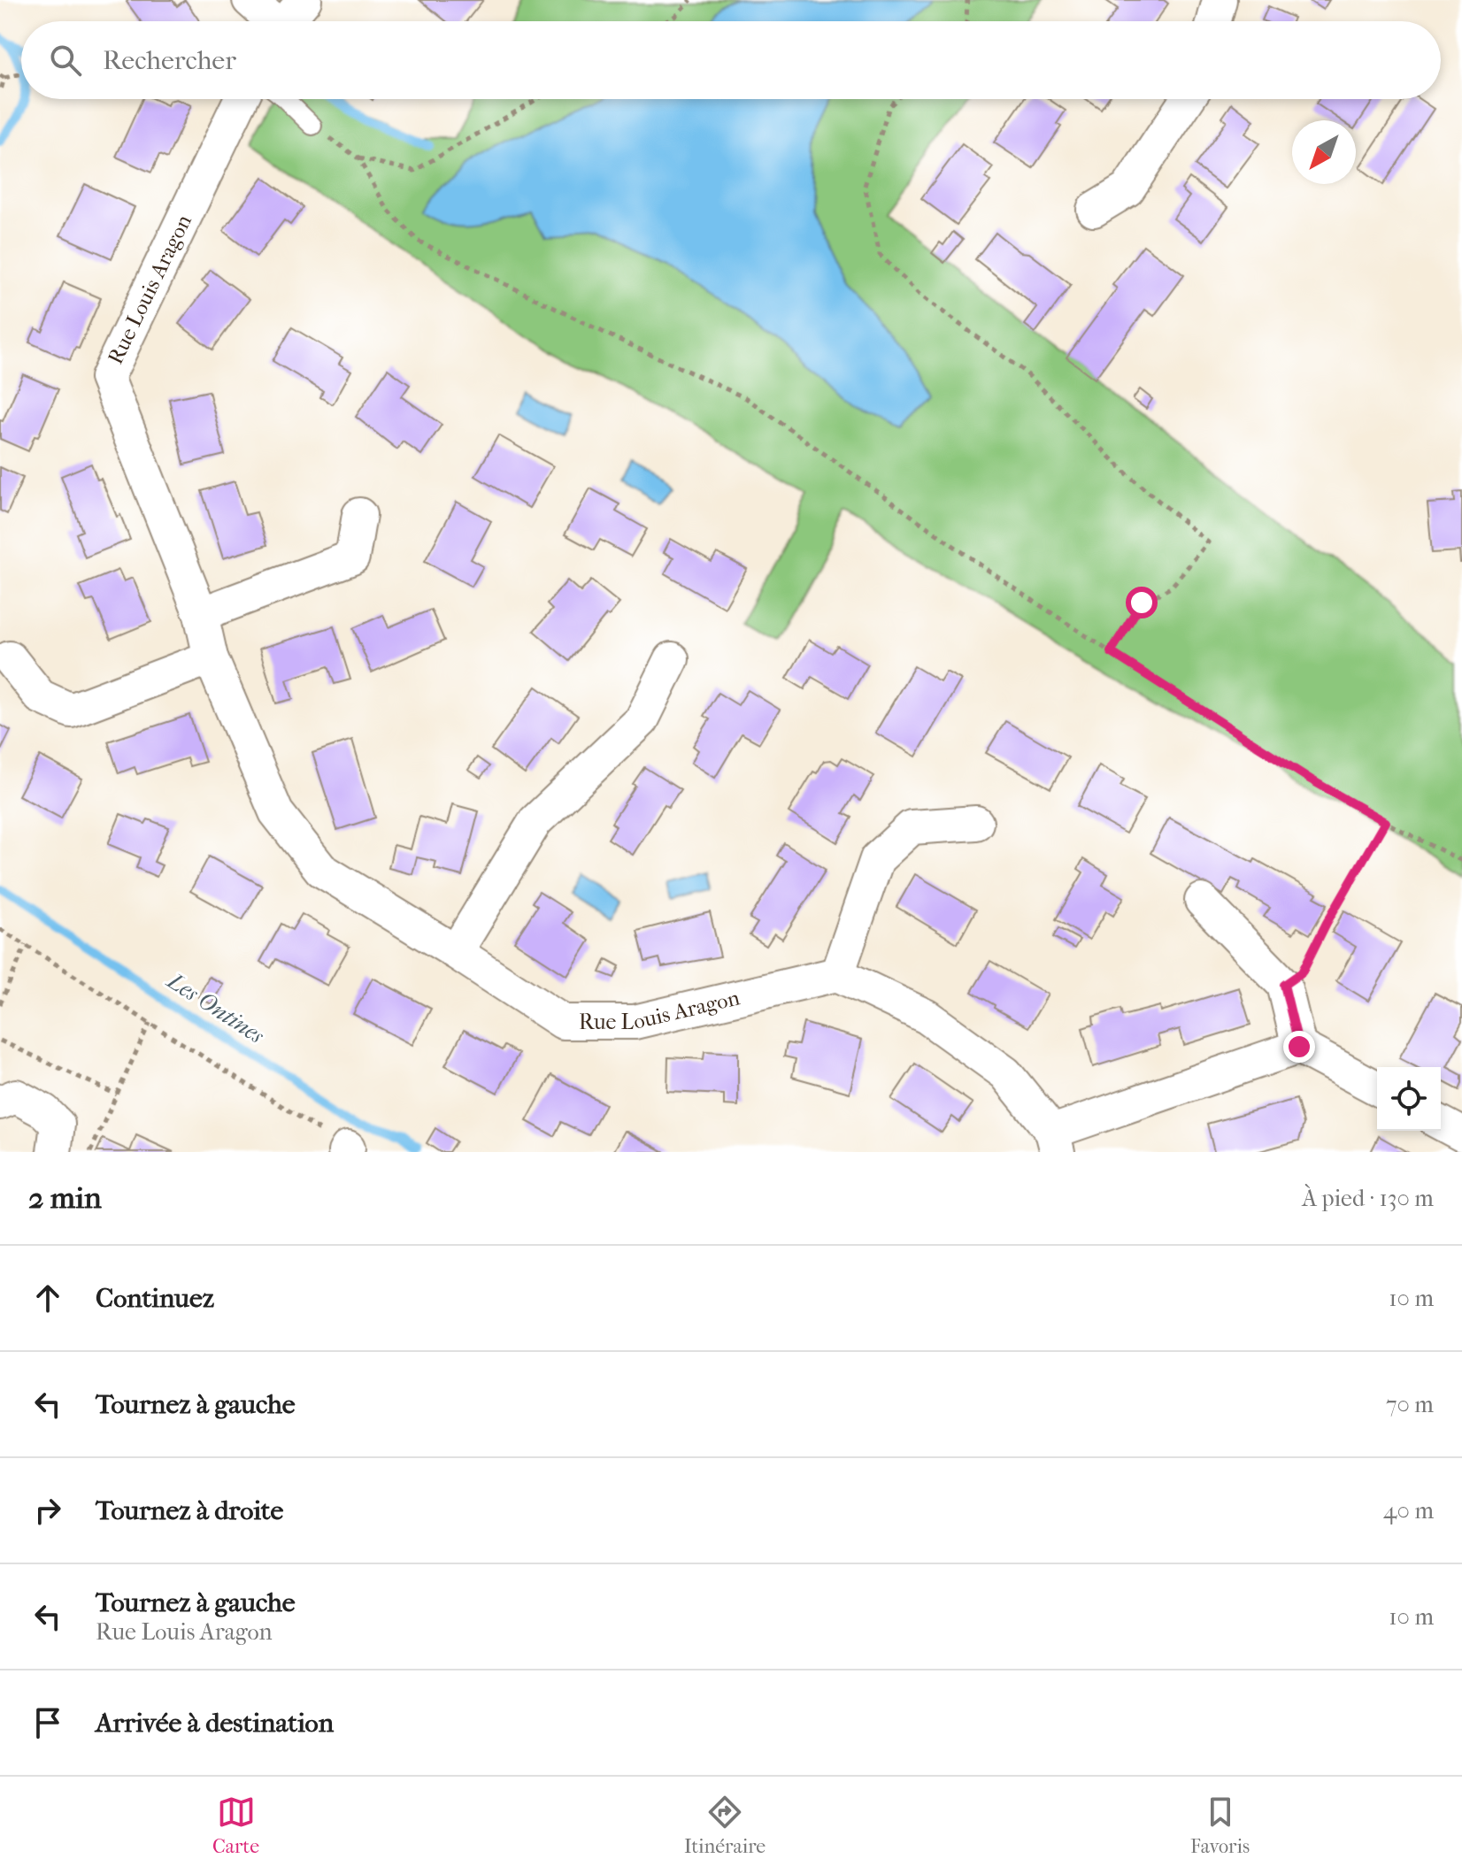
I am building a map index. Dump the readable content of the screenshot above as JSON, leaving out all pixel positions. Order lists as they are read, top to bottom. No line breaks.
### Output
{"streets":{"street":["Rue Louis Aragon"]},"water":["Les Ontines"],"north":"bottom left","page":{"search":"Rechercher","heading":["2 min","À pied · 130 m"],"list":[["Continuez","10 m"],["Tournez à gauche","70 m"],["Tournez à droite","40 m"],["Tournez à gauche","Rue Louis Aragon","10 m"],"Arrivée à destination"],"nav":["Carte","Itinéraire","Favoris"]}}
